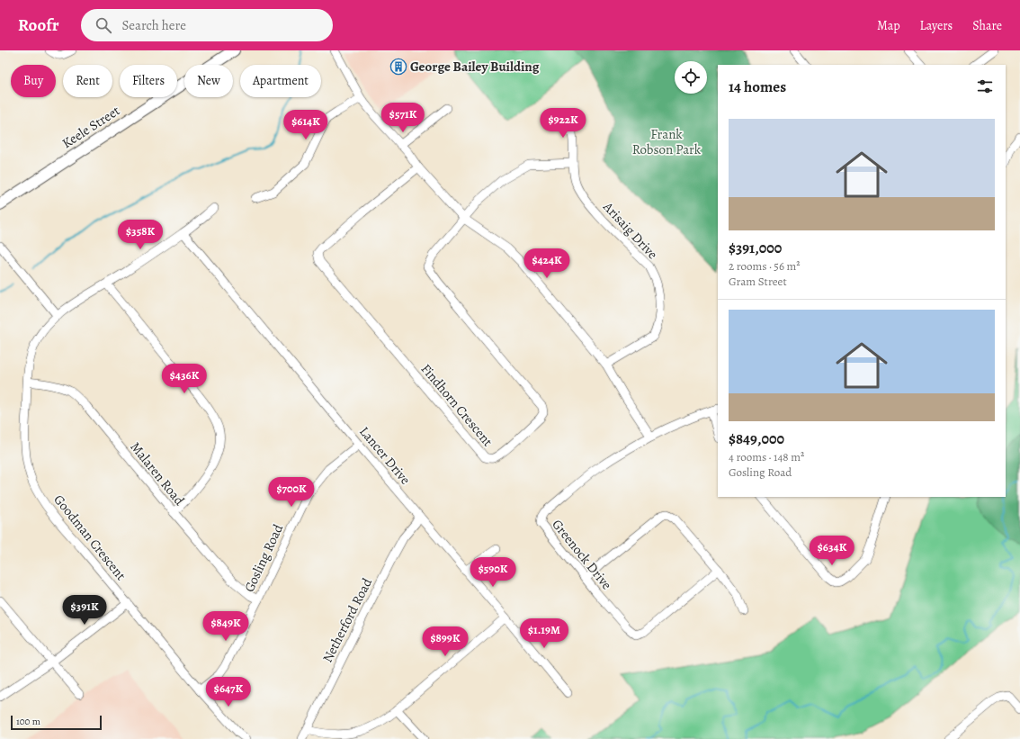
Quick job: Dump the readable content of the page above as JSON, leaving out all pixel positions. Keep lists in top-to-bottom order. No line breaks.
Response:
{"streets":{"main road":["Keele Street"],"street":["Arisaig Drive","Findhorn Crescent","Lancer Drive","Malaren Road","Goodman Crescent","Greenock Drive","Gosling Road","Netherford Road"]},"crossings":[["Lancer Drive","Goodman Crescent"],["Lancer Drive","Gosling Road"],["Lancer Drive","Netherford Road"],["Malaren Road","Goodman Crescent"],["Malaren Road","Gosling Road"],["Goodman Crescent","Gosling Road"]],"parks":["Frank Robson Park"],"places":{"building":["George Bailey Building"]},"scale_bar":"100 m","page":{"header":"Roofr","search":"Search here","nav":["Map","Layers","Share"],"chip":["Buy","Rent","Filters","New","Apartment"],"heading":"14 homes","price":["$571K","$922K","$614K","$358K","$424K","$436K","$700K","$634K","$590K","$391K","$849K","$1.19M","$899K","$647K"],"list":[{"name":"$391,000","note":"2 rooms · 56 m² · Gram Street"},{"name":"$849,000","note":"4 rooms · 148 m² · Gosling Road"}],"scale":"100 m"}}
